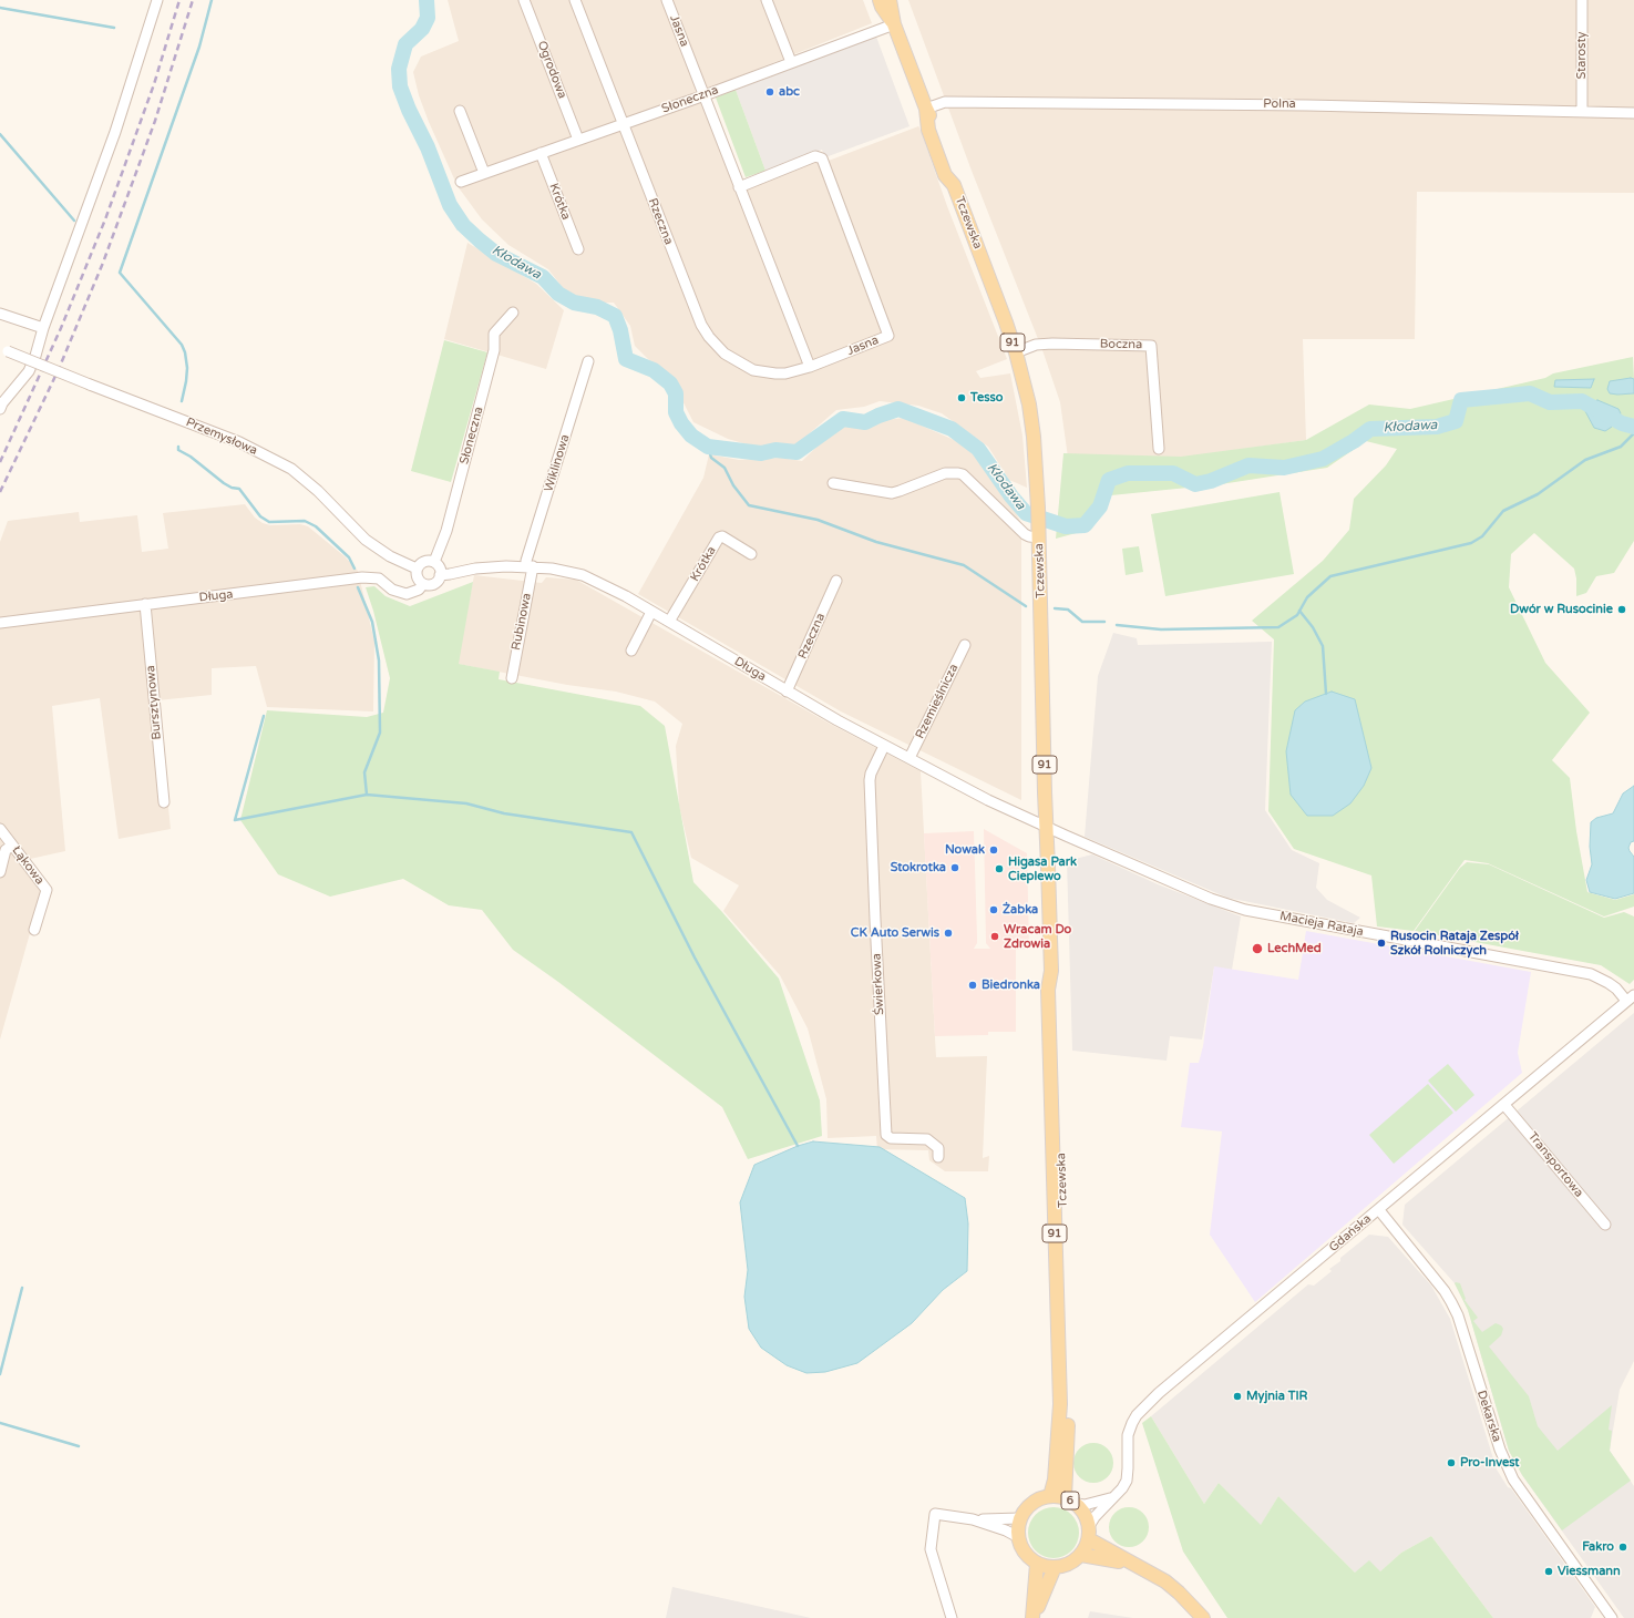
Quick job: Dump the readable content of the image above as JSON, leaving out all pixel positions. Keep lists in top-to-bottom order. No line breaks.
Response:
{"streets":{"main road":["Tczewska","91","6"],"street":["Jasna","Starosty","Ogrodowa","Słoneczna","Polna","Krótka","Rzeczna","Boczna","Przemysłowa","Wiklinowa","Długa","Rubinowa","Rzemieślnicza","Bursztynowa","Łąkowa","Macieja Rataja","Świerkowa","Transportowa","Gdańska","Dekarska"]},"crossings":[["Jasna","Słoneczna"],["Jasna","Rzeczna"],["Starosty","Polna"],["Ogrodowa","Słoneczna"],["Słoneczna","Krótka"],["Słoneczna","Rzeczna"],["Słoneczna","Tczewska"],["Słoneczna","Przemysłowa"],["Słoneczna","Długa"],["Polna","Tczewska"],["Krótka","Długa"],["Rzeczna","Długa"],["Tczewska","Boczna"],["Tczewska","Długa"],["Tczewska","Macieja Rataja"],["Tczewska","Gdańska"],["Tczewska","6"],["Przemysłowa","Długa"],["Wiklinowa","Długa"],["Wiklinowa","Rubinowa"],["Długa","Rubinowa"],["Długa","Rzemieślnicza"],["Długa","Bursztynowa"],["Długa","Macieja Rataja"],["Długa","Świerkowa"],["Macieja Rataja","Gdańska"],["Transportowa","Gdańska"],["Gdańska","Dekarska"],["Gdańska","6"]],"water":["Kłodawa"],"places":["abc","Tesso","Dwór w Rusocinie","Nowak","Stokrotka","Higasa Park Cieplewo","Żabka","CK Auto Serwis","Wracam Do Zdrowia","Rusocin Rataja Zespół Szkół Rolniczych","LechMed","Biedronka","Myjnia TIR","Pro-Invest","Fakro","Viessmann"]}
